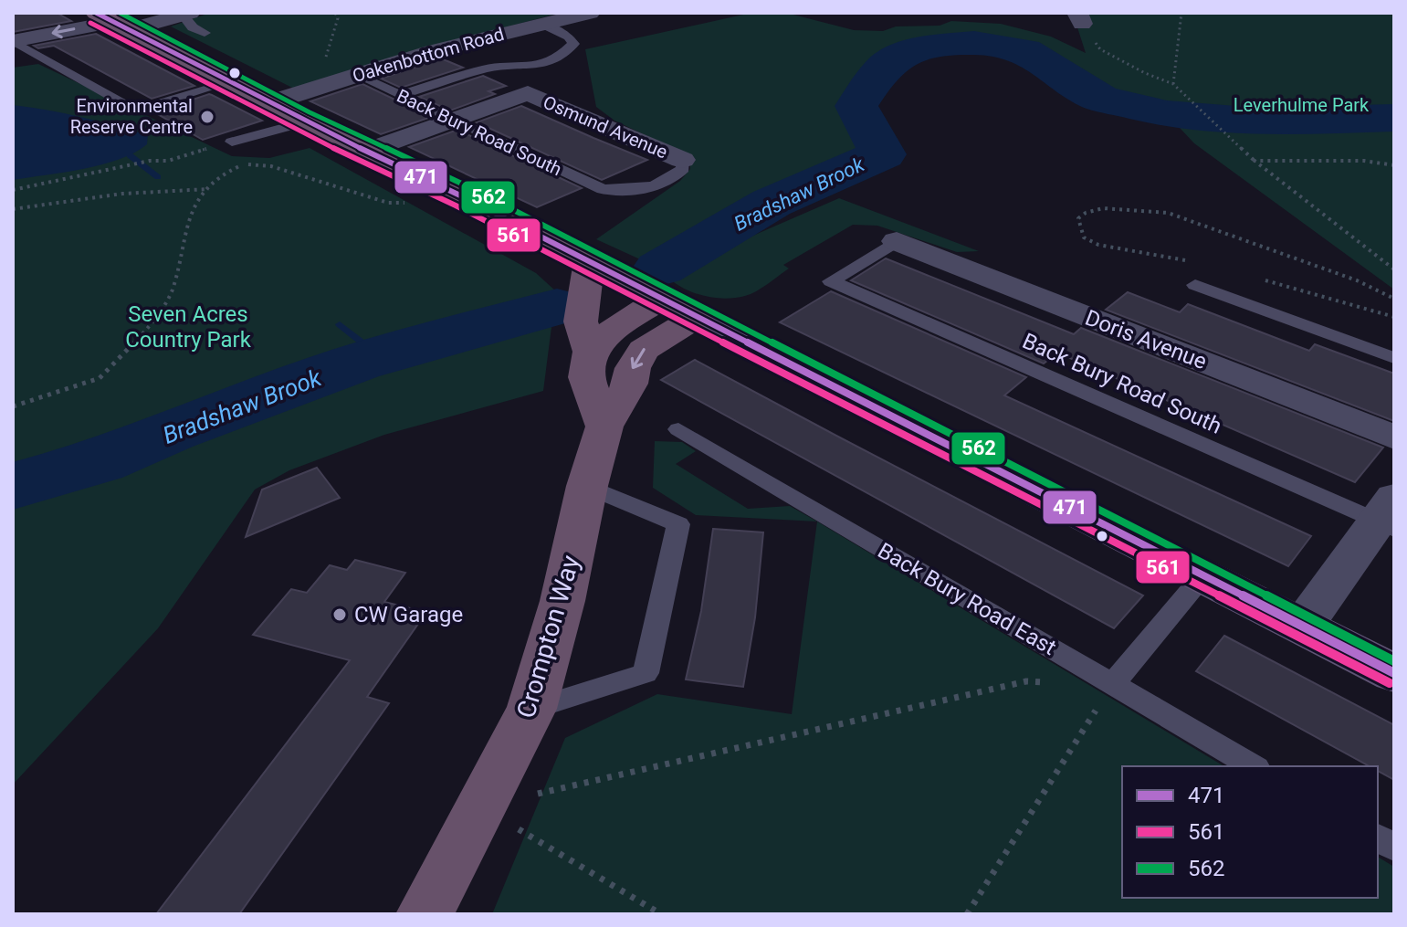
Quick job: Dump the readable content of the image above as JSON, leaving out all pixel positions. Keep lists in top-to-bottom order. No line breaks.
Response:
{"streets":{"highway":["Crompton Way"],"street":["Oakenbottom Road","Osmund Avenue","Doris Avenue"],"lane":["Back Bury Road South","Back Bury Road East"]},"crossings":[["Oakenbottom Road","Back Bury Road South"],["Osmund Avenue","Back Bury Road South"],["Back Bury Road South","Doris Avenue"]],"water":["Bradshaw Brook"],"parks":["Leverhulme Park","Seven Acres Country Park"],"places":["Environmental Reserve Centre","CW Garage"],"lines":["transit line 471","transit line 562","transit line 561"],"legend":["471","561","562"]}
